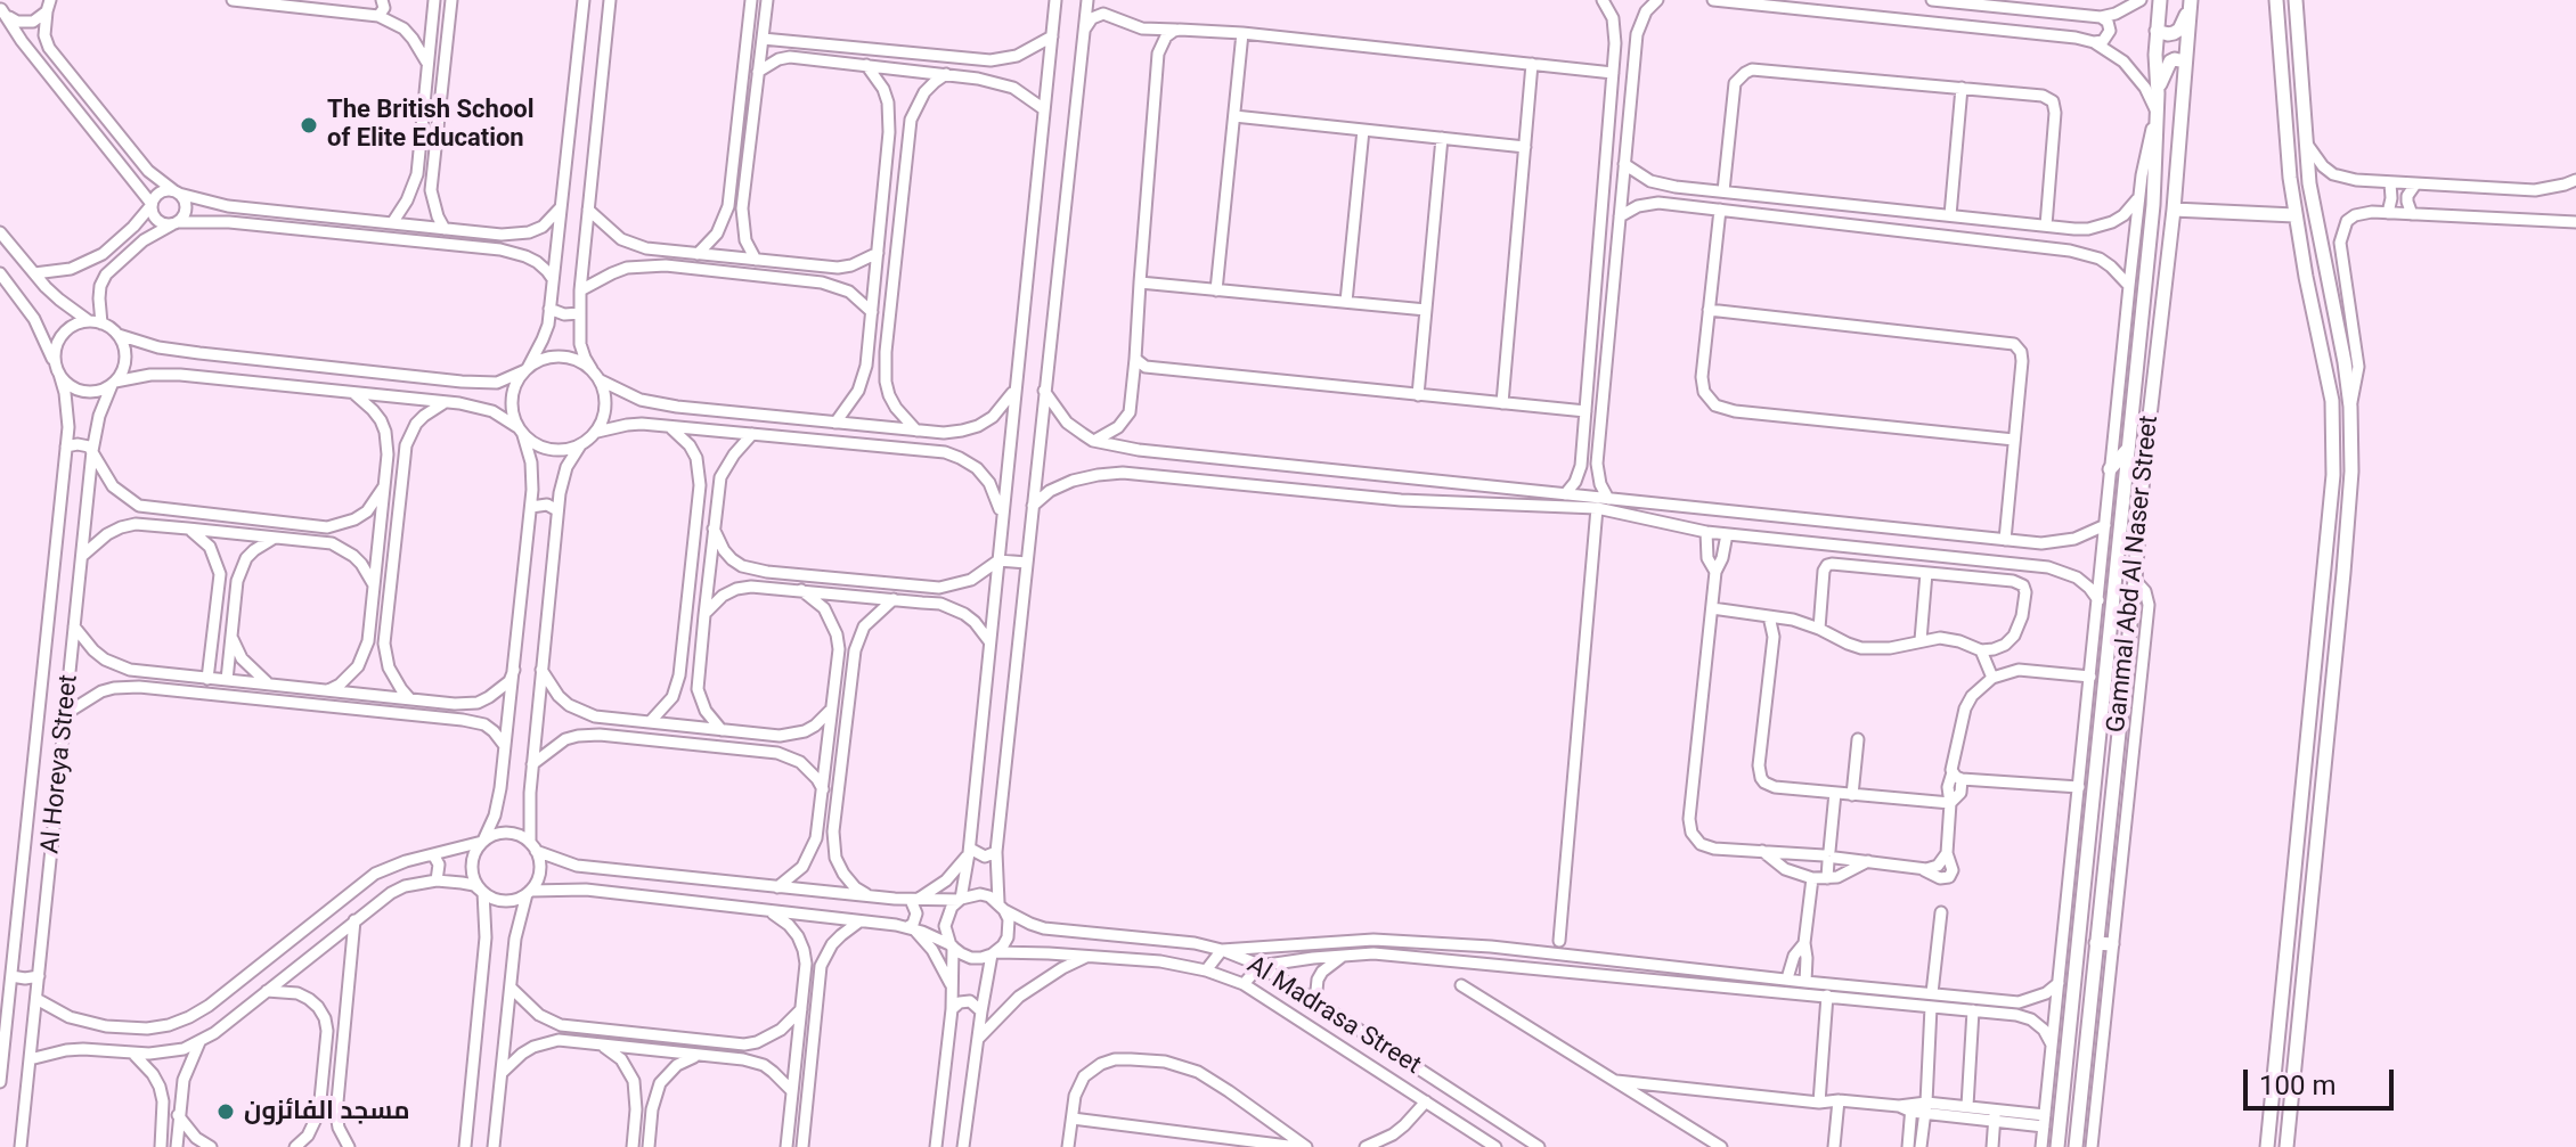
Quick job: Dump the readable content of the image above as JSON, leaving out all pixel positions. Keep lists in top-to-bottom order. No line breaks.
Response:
{"streets":{"main road":["Gammal Abd Al Naser Street"],"street":["Al Horeya Street","Al Madrasa Street"]},"places":["The British School of Elite Education","مسجد الفائزون"],"scale_bar":"100 m"}
